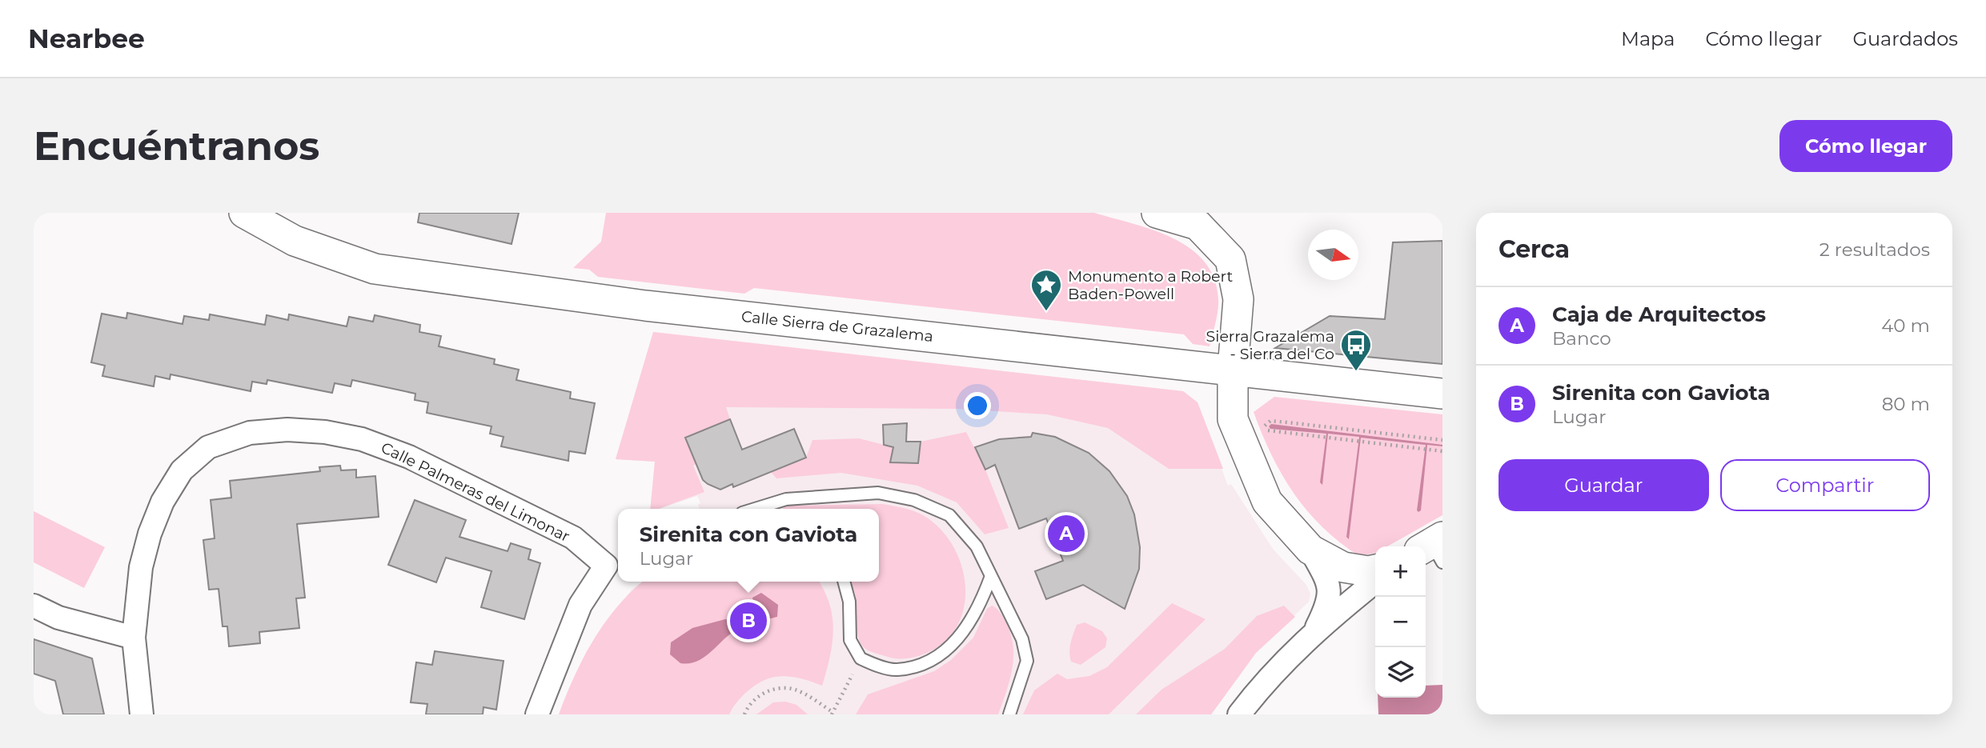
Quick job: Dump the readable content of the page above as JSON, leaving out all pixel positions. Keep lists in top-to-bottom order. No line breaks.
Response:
{"streets":{"street":["Calle Sierra de Grazalema","Calle Palmeras del Limonar"]},"places":{"place":["Monumento a Robert Baden-Powell"],"bus stop":["Sierra Grazalema - Sierra del Co"]},"north":"right","page":{"header":"Nearbee","nav":["Mapa","Cómo llegar","Guardados"],"buttons":["Cómo llegar",["Guardar","Compartir"]],"title":"Encuéntranos","heading":["Cerca","2 resultados"],"list":[{"mark":"A","name":"Caja de Arquitectos","note":"Banco","value":"40 m"},{"mark":"B","name":"Sirenita con Gaviota","note":"Lugar","value":"80 m"}],"popup":["Sirenita con Gaviota","Lugar"],"pins":["A","B"],"map_buttons":["+","−"]}}
